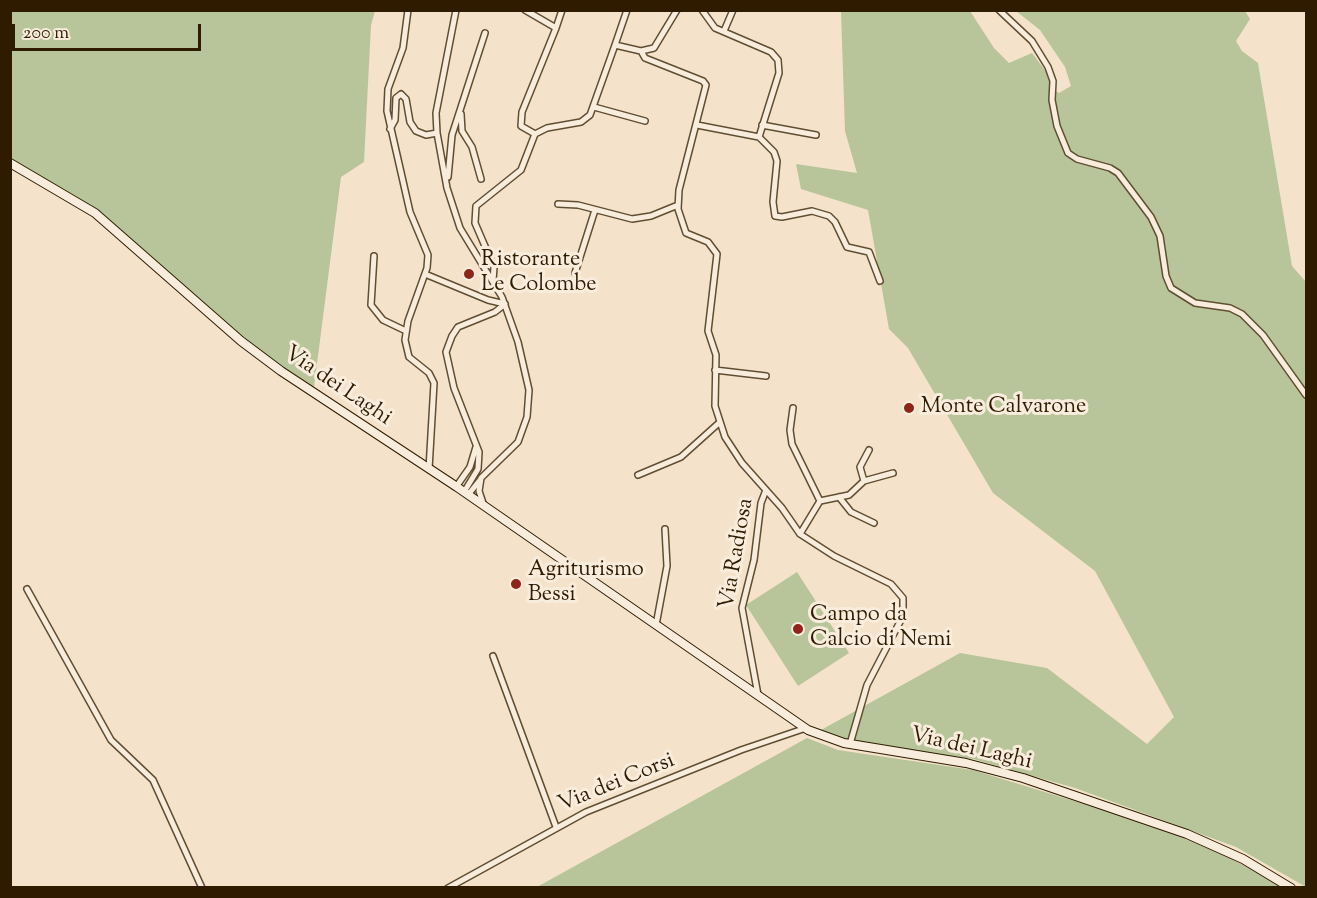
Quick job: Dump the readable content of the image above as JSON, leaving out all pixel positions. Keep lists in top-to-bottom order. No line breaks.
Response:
{"streets":{"main road":["Via dei Laghi"],"street":["Via Radiosa","Via dei Corsi"]},"crossings":[["Via dei Laghi","Via Radiosa"],["Via dei Laghi","Via dei Corsi"]],"places":["Ristorante Le Colombe","Monte Calvarone","Agriturismo Bessi","Campo da Calcio di Nemi"],"scale_bar":"200 m"}
